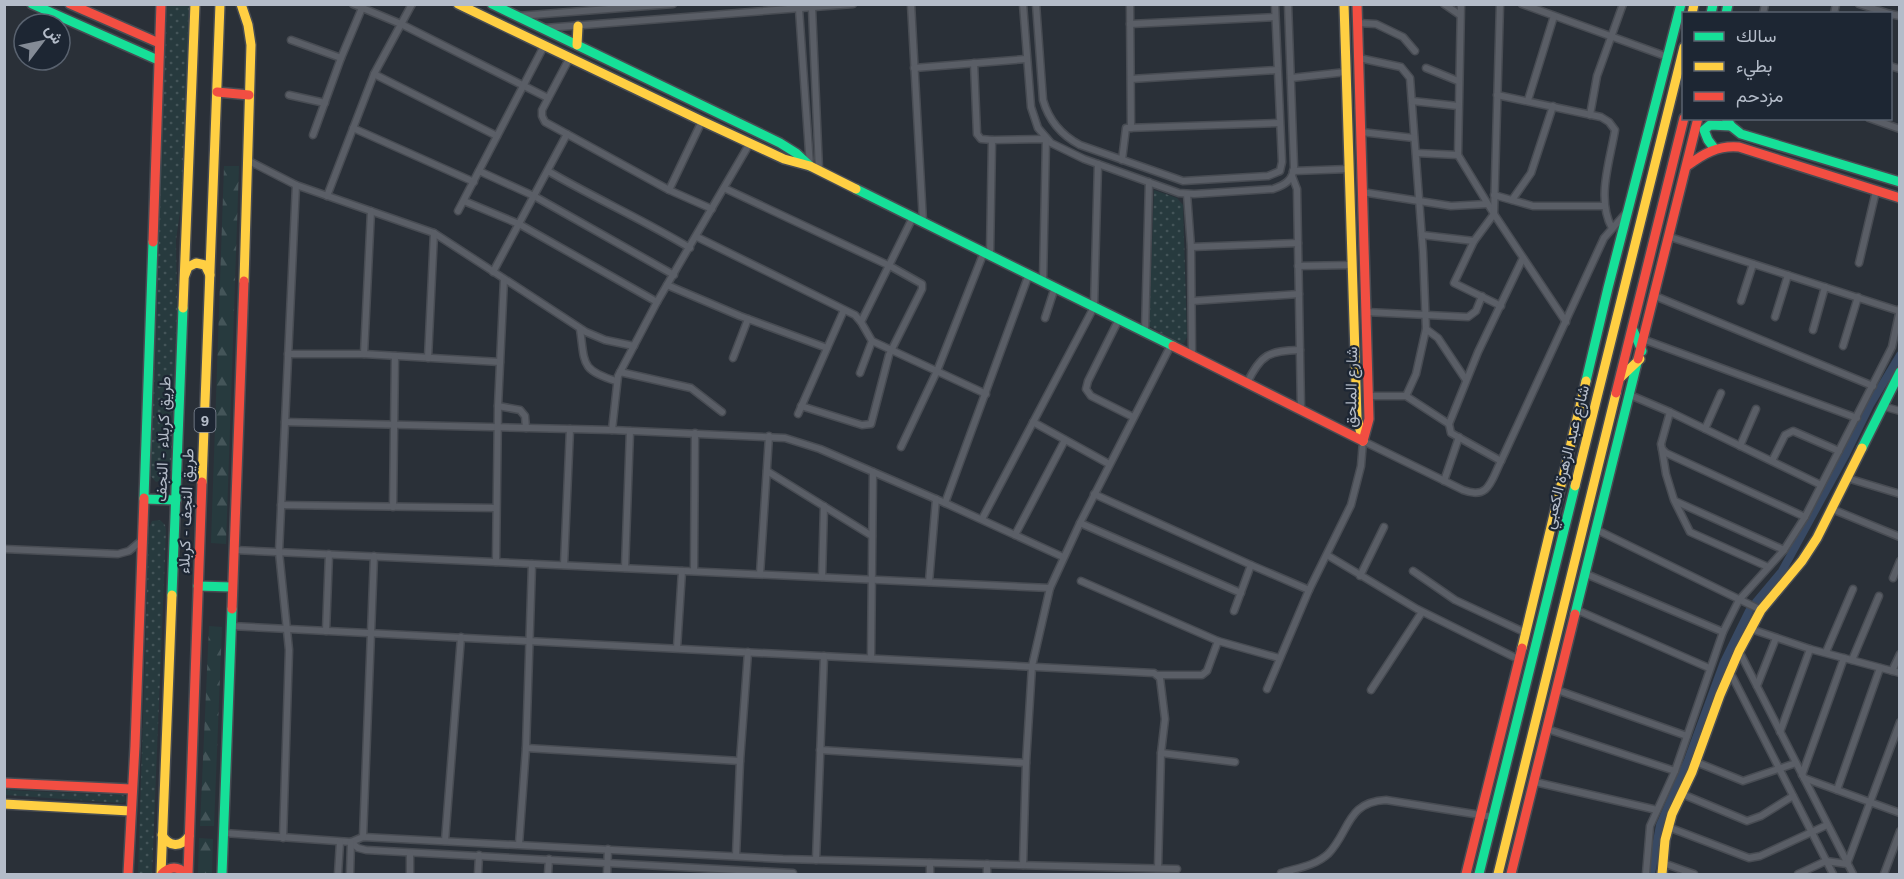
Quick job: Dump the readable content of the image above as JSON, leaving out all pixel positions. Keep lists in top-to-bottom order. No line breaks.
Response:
{"streets":{"main road":["شارع الملحق","9","طريق كربلاء - النجف","شارع عبد الزهرة الكعبي","طريق النجف - كربلاء"]},"legend":["سالك","بطيء","مزدحم"],"north":"top right"}
